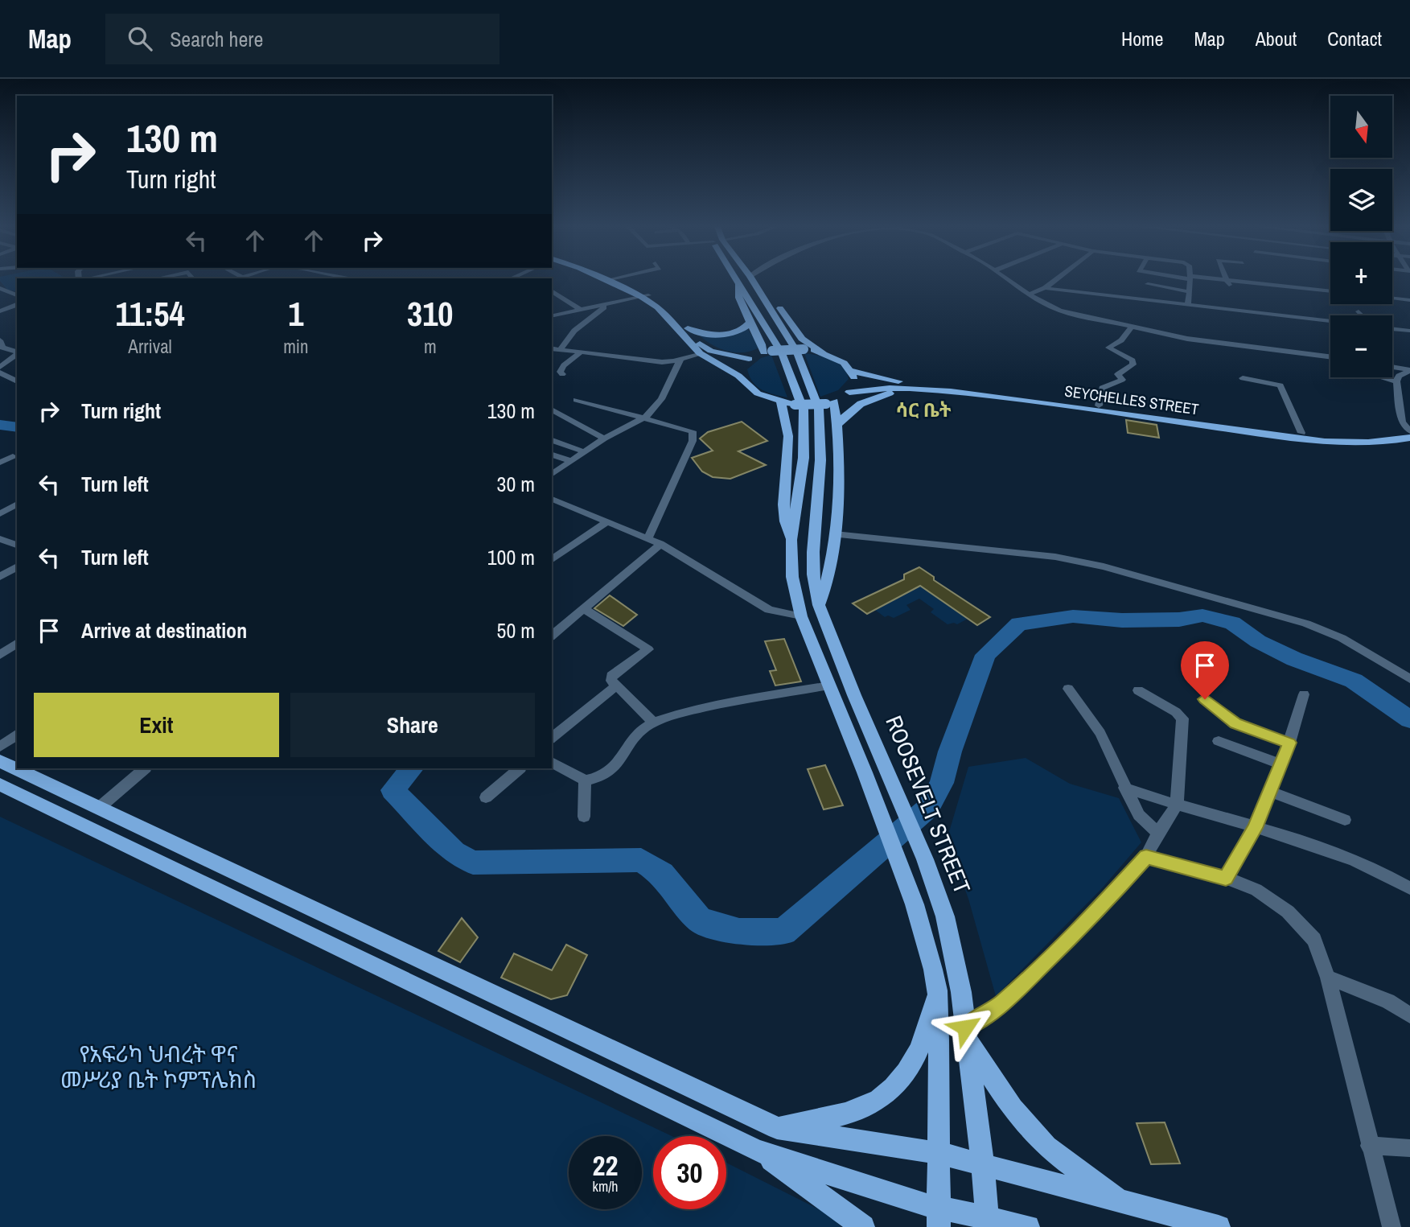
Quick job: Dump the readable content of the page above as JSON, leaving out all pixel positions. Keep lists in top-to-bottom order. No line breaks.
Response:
{"streets":{"main road":["SEYCHELLES STREET","ROOSEVELT STREET"]},"districts":["ሳር ቤት"],"parks":["የአፍሪካ ህብረት ዋና መሥሪያ ቤት ኮምፕሌክስ"],"north":"bottom","page":{"header":"Map","search":"Search here","nav":["Home","Map","About","Contact"],"map_buttons":["+","−"],"turn":["130 m","Turn right"],"eta":["11:54","Arrival","1","min","310","m"],"list":[{"name":"Turn right","value":"130 m"},{"name":"Turn left","value":"30 m"},{"name":"Turn left","value":"100 m"},{"name":"Arrive at destination","value":"50 m"}],"buttons":["Exit","Share"],"speed":"22 km/h","limit":"30"}}
